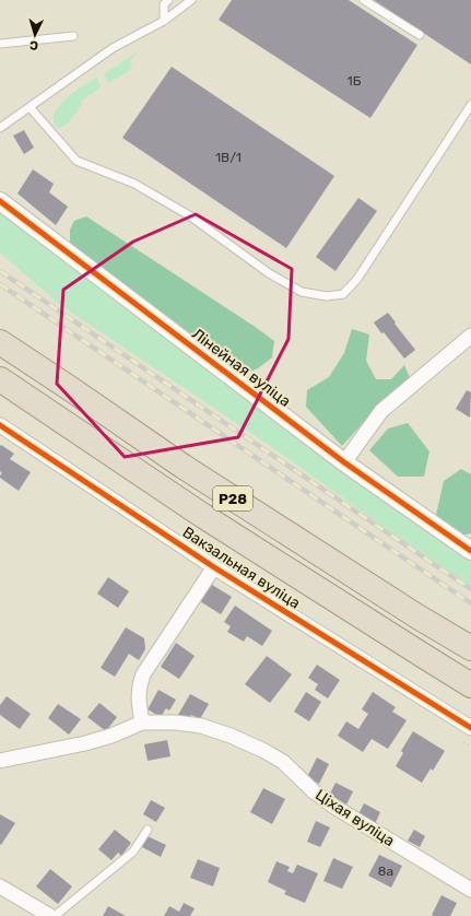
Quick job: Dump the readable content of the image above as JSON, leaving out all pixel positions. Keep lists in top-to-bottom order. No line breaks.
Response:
{"streets":{"highway":["Р28"],"street":["Лінейная вуліца","Вакзальная вуліца","Ціхая вуліца"]},"house_numbers":["1Б","1В/1","8а"],"north":"bottom"}
